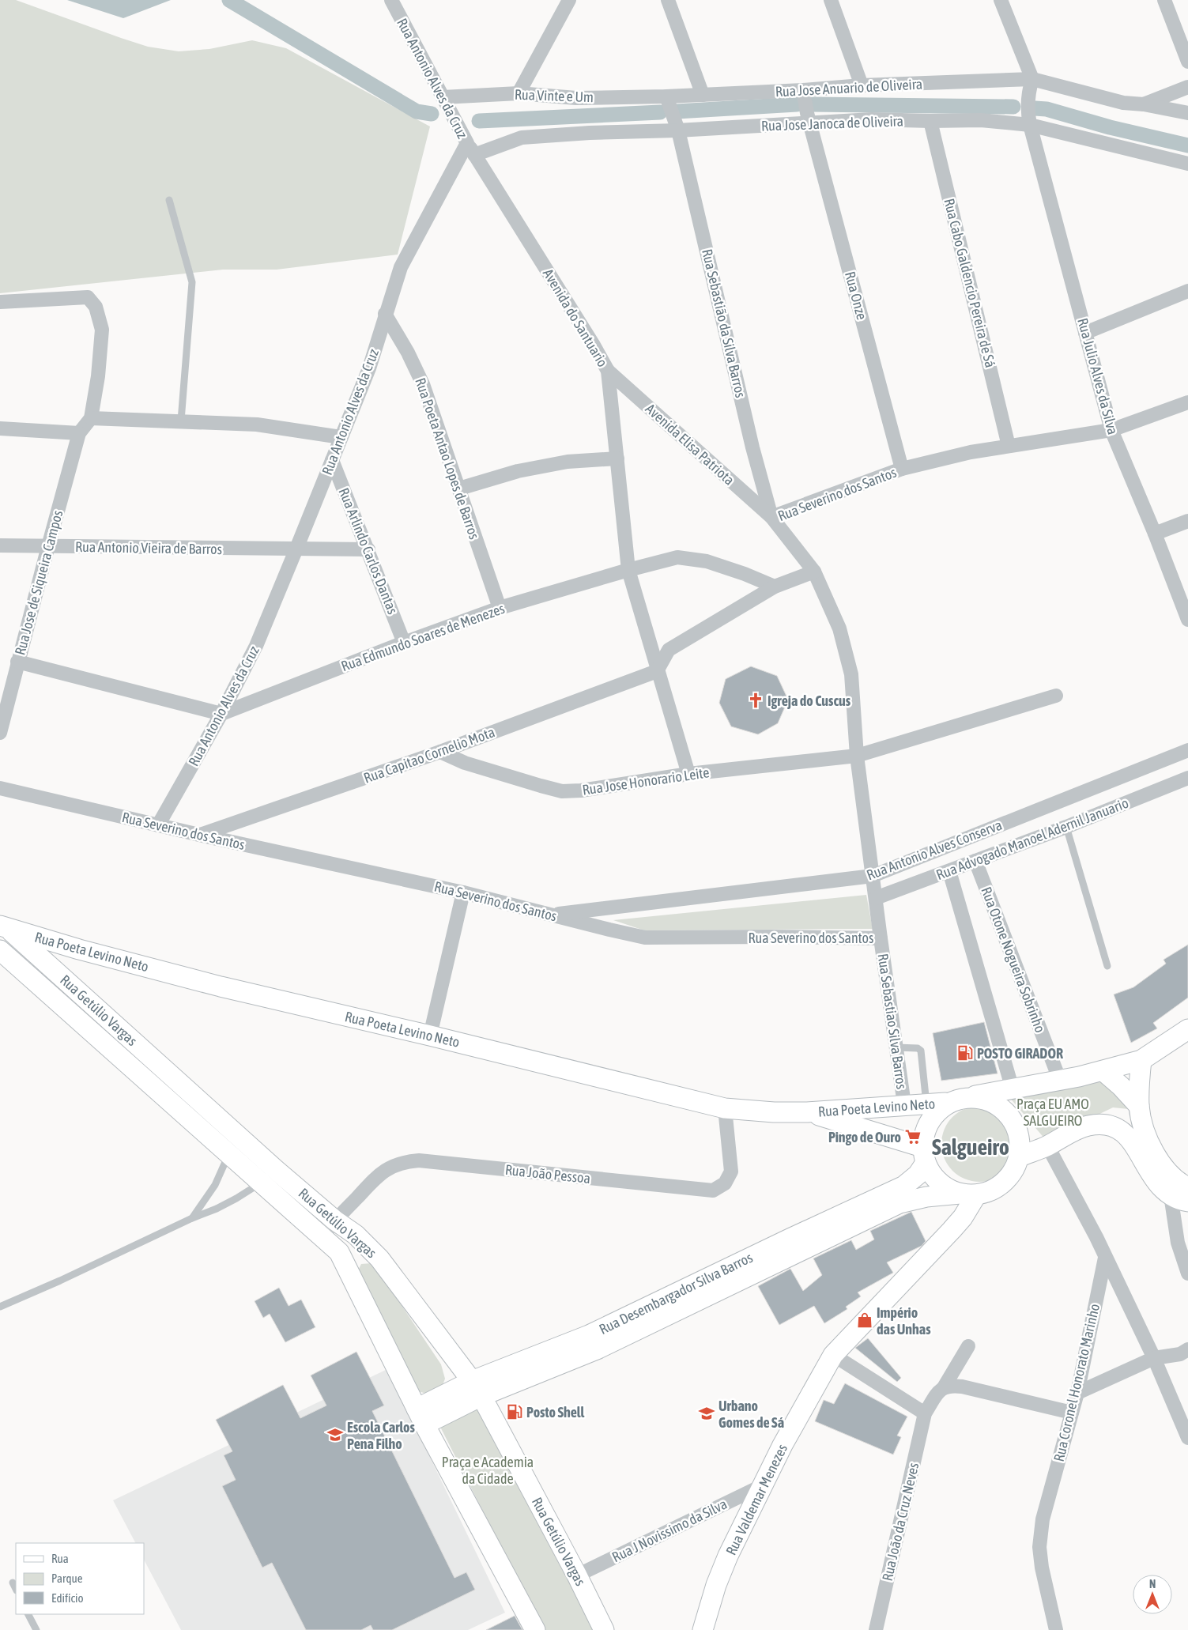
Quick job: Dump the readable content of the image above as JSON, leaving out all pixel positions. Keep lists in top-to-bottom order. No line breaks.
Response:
{"streets":{"main road":["Rua Poeta Levino Neto","Rua Getúlio Vargas","Rua Desembargador Silva Barros","Rua Valdemar Menezes"],"street":["Rua Antonio Alves da Cruz","Rua Jose Anuario de Oliveira","Rua Vinte e Um","Rua Jose Janoca de Oliveira","Rua Cabo Galdencio Pereira de Sá","Rua Onze","Avenida do Santuario","Rua Sebastião da Silva Barros","Rua Julio Alves da Silva","Avenida Elisa Patriota","Rua Poeta Antao Lopes de Barros","Rua Severino dos Santos","Rua Antonio Vieira de Barros","Rua Arlindo Carlos Dantas","Rua Jose de Siqueira Campos","Rua Edmundo Soares de Menezes","Rua Capitao Cornelio Mota","Rua Jose Honorario Leite","Rua Advogado Manoel Adernil Januario","Rua Antonio Alves Conserva","Rua Otone Nogueira Sobrinho","Rua Sebastiao Silva Barros","Rua João Pessoa","Rua Coronel Honorato Marinho","Rua João da Cruz Neves","Rua J Novissimo da Silva"]},"crossings":[["Rua Antonio Alves da Cruz","Rua Vinte e Um"],["Rua Antonio Alves da Cruz","Rua Poeta Antao Lopes de Barros"],["Rua Antonio Alves da Cruz","Rua Severino dos Santos"],["Rua Antonio Alves da Cruz","Rua Antonio Vieira de Barros"],["Rua Antonio Alves da Cruz","Rua Arlindo Carlos Dantas"],["Rua Antonio Alves da Cruz","Rua Edmundo Soares de Menezes"],["Rua Jose Anuario de Oliveira","Rua Vinte e Um"],["Rua Jose Anuario de Oliveira","Rua Onze"],["Rua Jose Anuario de Oliveira","Rua Sebastião da Silva Barros"],["Rua Jose Anuario de Oliveira","Rua Julio Alves da Silva"],["Rua Vinte e Um","Rua Sebastião da Silva Barros"],["Rua Jose Janoca de Oliveira","Rua Cabo Galdencio Pereira de Sá"],["Rua Jose Janoca de Oliveira","Rua Onze"],["Rua Jose Janoca de Oliveira","Avenida do Santuario"],["Rua Jose Janoca de Oliveira","Rua Sebastião da Silva Barros"],["Rua Jose Janoca de Oliveira","Rua Julio Alves da Silva"],["Rua Cabo Galdencio Pereira de Sá","Rua Severino dos Santos"],["Rua Onze","Rua Severino dos Santos"],["Avenida do Santuario","Avenida Elisa Patriota"],["Avenida do Santuario","Rua Edmundo Soares de Menezes"],["Avenida do Santuario","Rua Capitao Cornelio Mota"],["Avenida do Santuario","Rua Jose Honorario Leite"],["Rua Sebastião da Silva Barros","Avenida Elisa Patriota"],["Rua Sebastião da Silva Barros","Rua Severino dos Santos"],["Rua Julio Alves da Silva","Rua Severino dos Santos"],["Avenida Elisa Patriota","Rua Severino dos Santos"],["Rua Poeta Antao Lopes de Barros","Rua Edmundo Soares de Menezes"],["Rua Severino dos Santos","Rua Capitao Cornelio Mota"],["Rua Severino dos Santos","Rua Jose Honorario Leite"],["Rua Severino dos Santos","Rua Advogado Manoel Adernil Januario"],["Rua Severino dos Santos","Rua Antonio Alves Conserva"],["Rua Severino dos Santos","Rua Sebastiao Silva Barros"],["Rua Antonio Vieira de Barros","Rua Arlindo Carlos Dantas"],["Rua Antonio Vieira de Barros","Rua Jose de Siqueira Campos"],["Rua Arlindo Carlos Dantas","Rua Edmundo Soares de Menezes"],["Rua Capitao Cornelio Mota","Rua Jose Honorario Leite"],["Rua Advogado Manoel Adernil Januario","Rua Otone Nogueira Sobrinho"],["Rua Poeta Levino Neto","Rua Getúlio Vargas"],["Rua Poeta Levino Neto","Rua Sebastiao Silva Barros"],["Rua Poeta Levino Neto","Rua João Pessoa"],["Rua Poeta Levino Neto","Rua Desembargador Silva Barros"],["Rua Poeta Levino Neto","Rua Valdemar Menezes"],["Rua Getúlio Vargas","Rua João Pessoa"],["Rua Getúlio Vargas","Rua Desembargador Silva Barros"],["Rua Getúlio Vargas","Rua J Novissimo da Silva"],["Rua Desembargador Silva Barros","Rua Valdemar Menezes"],["Rua Valdemar Menezes","Rua J Novissimo da Silva"]],"districts":["Salgueiro"],"parks":["Praça EU AMO SALGUEIRO","Praça e Academia da Cidade"],"places":{"church":["Igreja do Cuscus"],"fuel station":["POSTO GIRADOR","Posto Shell"],"supermarket":["Pingo de Ouro"],"shop":["Império das Unhas"],"school or university":["Urbano Gomes de Sá","Escola Carlos Pena Filho"]},"legend":["Rua","Parque","Edifício"],"north":"top"}
